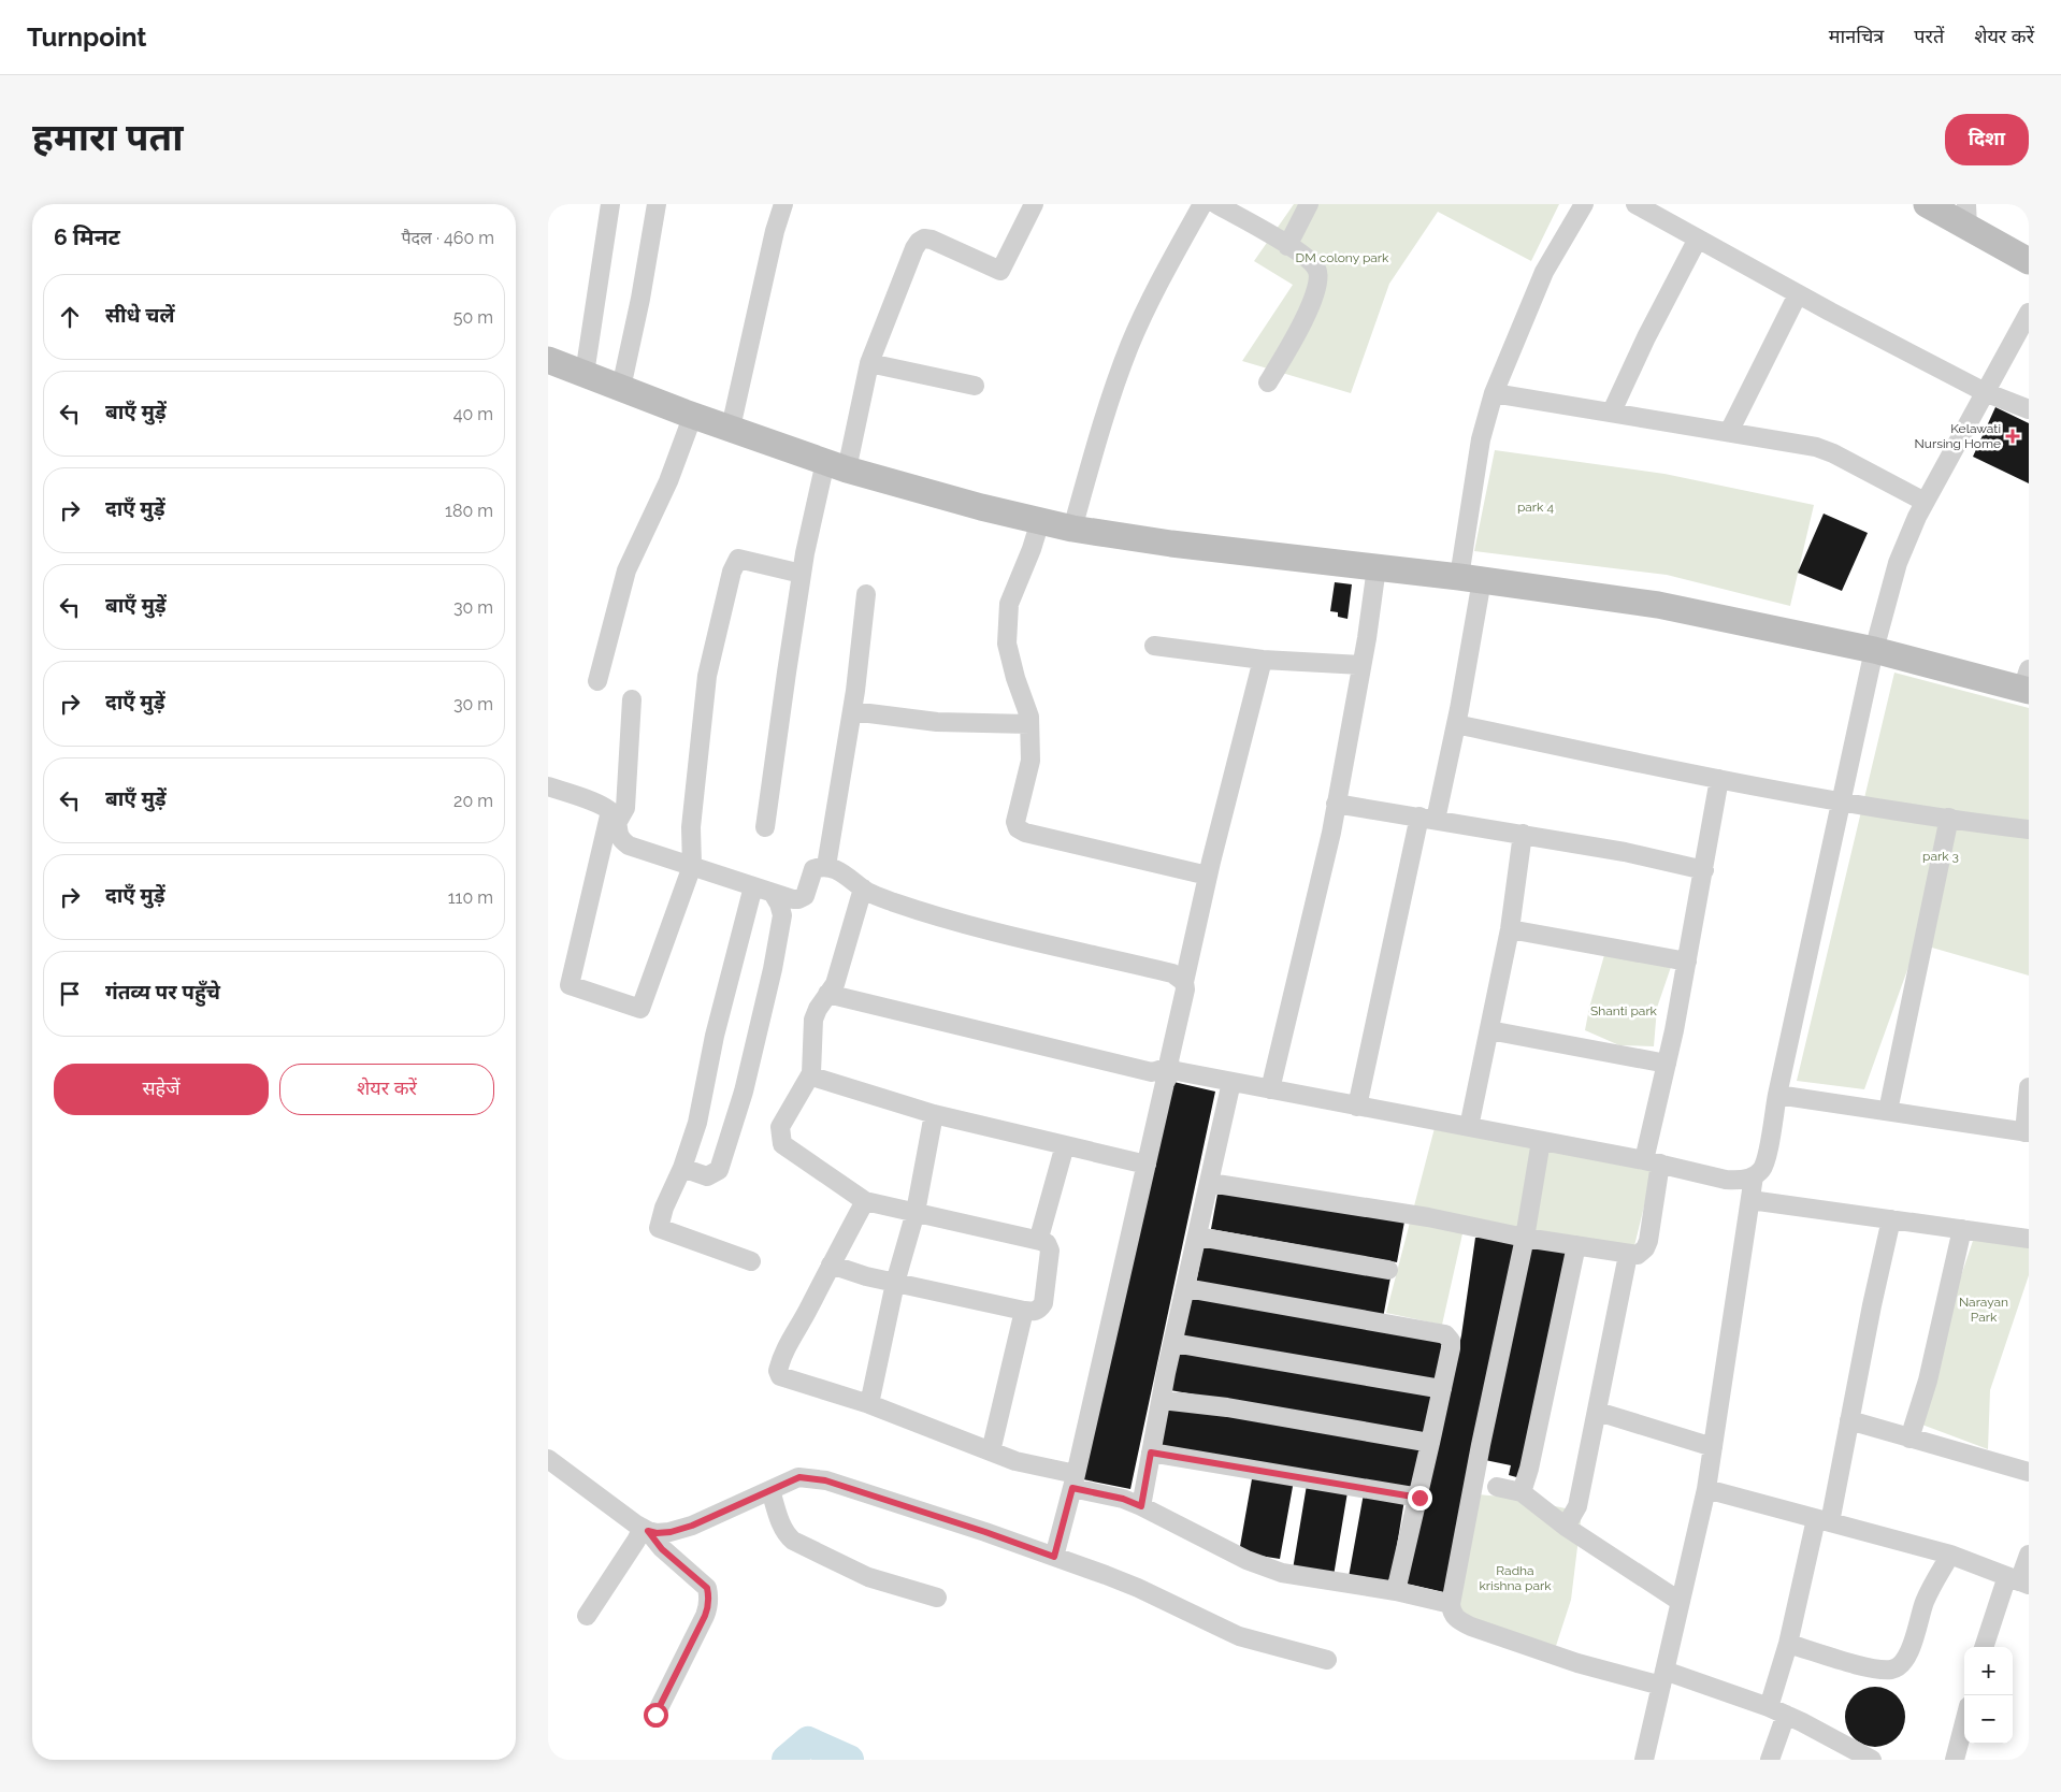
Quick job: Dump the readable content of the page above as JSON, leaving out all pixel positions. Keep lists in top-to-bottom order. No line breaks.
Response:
{"parks":["DM colony park","park 4","park 3","Shanti park","Narayan Park","Radha krishna park"],"places":{"health":["Kelawati Nursing Home"]},"page":{"header":"Turnpoint","nav":["मानचित्र","परतें","शेयर करें"],"buttons":["दिशा",["सहेजें","शेयर करें"]],"title":"हमारा पता","heading":["6 मिनट","पैदल · 460 m"],"list":[["सीधे चलें","50 m"],["बाएँ मुड़ें","40 m"],["दाएँ मुड़ें","180 m"],["बाएँ मुड़ें","30 m"],["दाएँ मुड़ें","30 m"],["बाएँ मुड़ें","20 m"],["दाएँ मुड़ें","110 m"],"गंतव्य पर पहुँचे"],"map_buttons":["+","−"]}}
